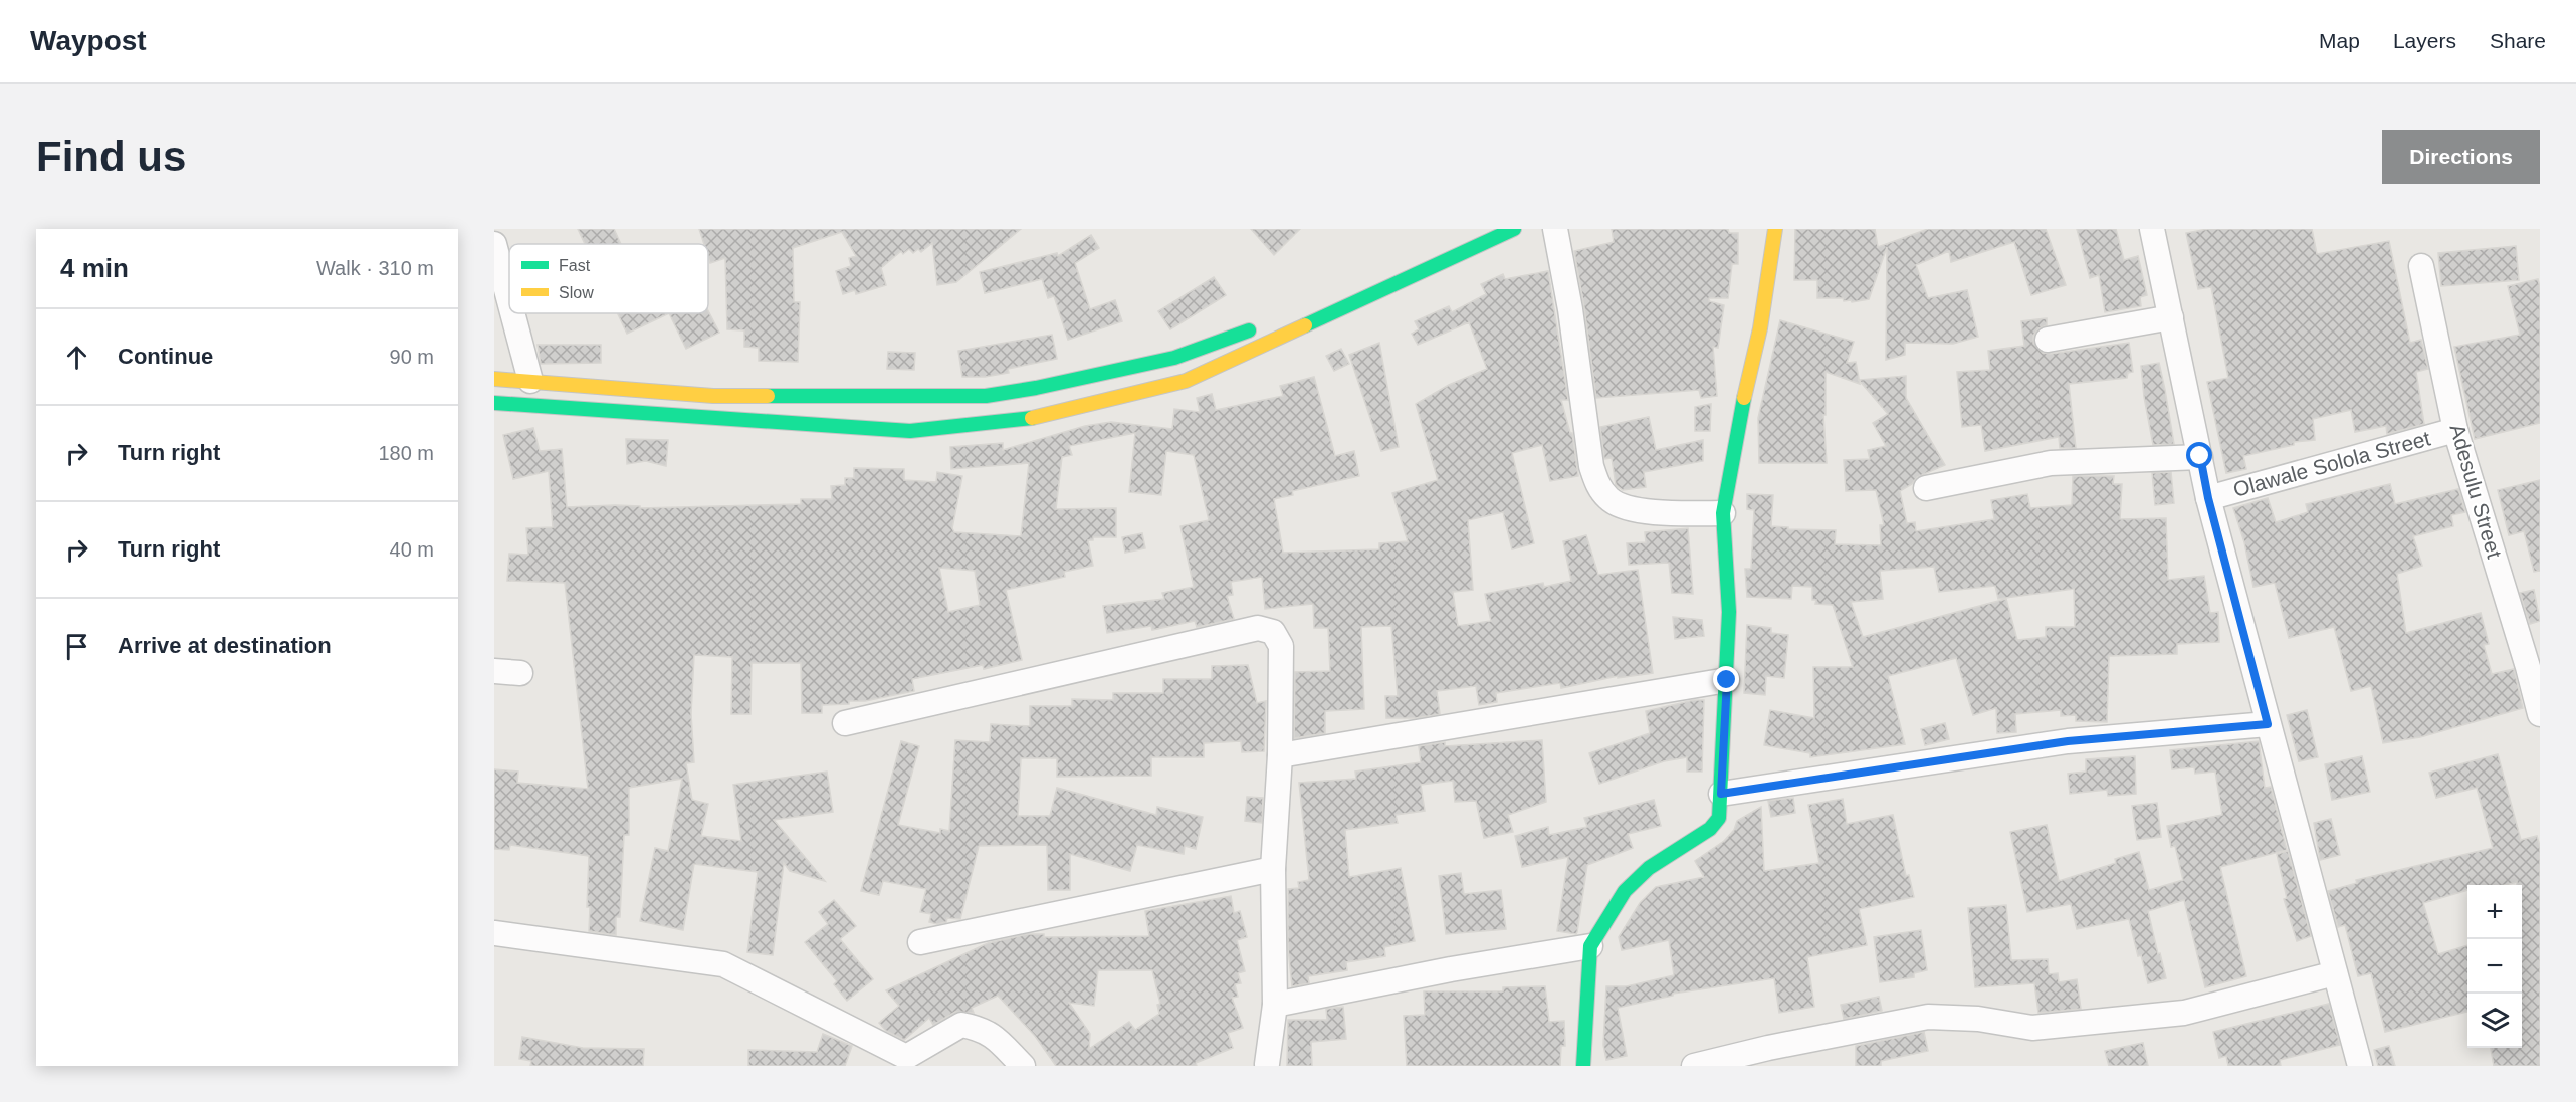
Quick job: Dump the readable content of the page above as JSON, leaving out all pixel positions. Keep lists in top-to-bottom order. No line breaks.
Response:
{"streets":{"street":["Olawale Solola Street","Adesulu Street"]},"crossings":[["Olawale Solola Street","Adesulu Street"]],"legend":["Fast","Slow"],"page":{"header":"Waypost","nav":["Map","Layers","Share"],"buttons":"Directions","title":"Find us","heading":["4 min","Walk · 310 m"],"list":[["Continue","90 m"],["Turn right","180 m"],["Turn right","40 m"],"Arrive at destination"],"map_buttons":["+","−"]}}
